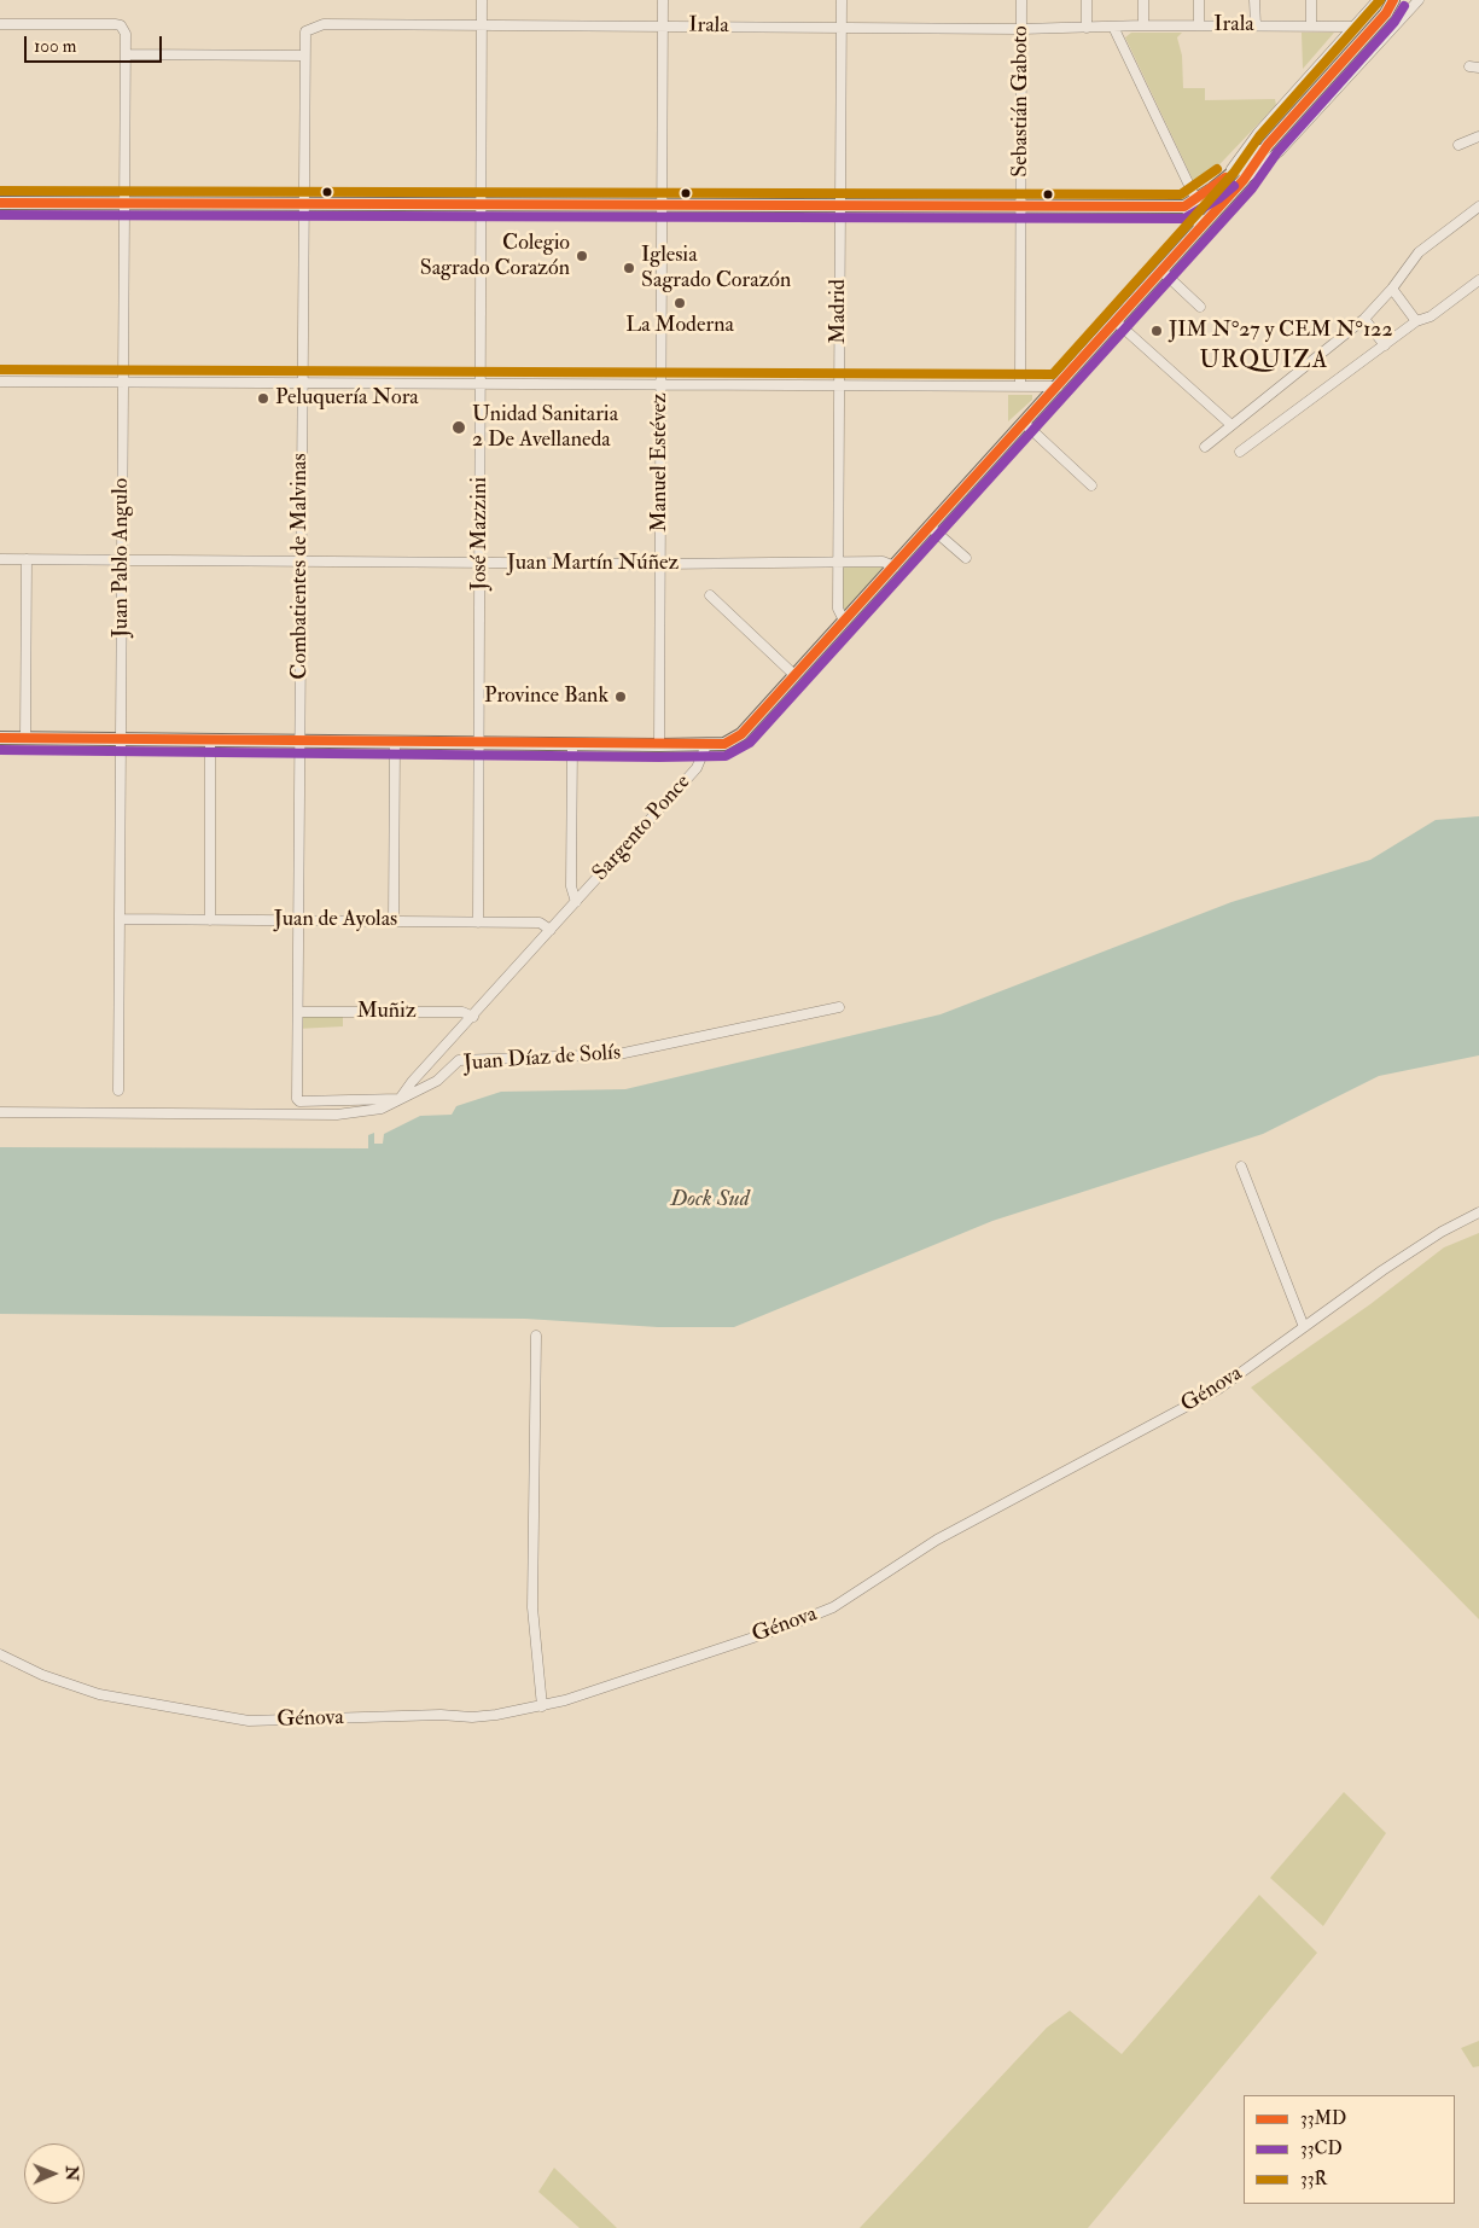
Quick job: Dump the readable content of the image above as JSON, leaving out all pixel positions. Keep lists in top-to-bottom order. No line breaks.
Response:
{"streets":{"street":["Irala","Sebastián Gaboto","Madrid","Manuel Estévez","José Mazzini","Juan Pablo Angulo","Juan Martín Núñez","Combatientes de Malvinas","Sargento Ponce","Juan de Ayolas","Muñiz","Juan Díaz de Solís","Génova"]},"crossings":[["Irala","Sebastián Gaboto"],["Irala","Madrid"],["Irala","Manuel Estévez"],["Irala","José Mazzini"],["Irala","Combatientes de Malvinas"],["Madrid","Juan Martín Núñez"],["Manuel Estévez","Juan Martín Núñez"],["José Mazzini","Juan Martín Núñez"],["José Mazzini","Juan de Ayolas"],["Juan Pablo Angulo","Juan Martín Núñez"],["Juan Pablo Angulo","Juan de Ayolas"],["Juan Martín Núñez","Combatientes de Malvinas"],["Combatientes de Malvinas","Sargento Ponce"],["Combatientes de Malvinas","Juan de Ayolas"],["Combatientes de Malvinas","Muñiz"],["Combatientes de Malvinas","Juan Díaz de Solís"],["Sargento Ponce","Juan de Ayolas"],["Sargento Ponce","Muñiz"],["Sargento Ponce","Juan Díaz de Solís"]],"districts":["URQUIZA"],"water":["Dock Sud"],"places":["Colegio Sagrado Corazón","Iglesia Sagrado Corazón","La Moderna","JIM N°27 y CEM N°122","Peluquería Nora","Unidad Sanitaria 2 De Avellaneda","Province Bank"],"lines":["transit line 33MD","transit line 33R","transit line 33CD"],"legend":["33MD","33CD","33R"],"scale_bar":"100 m","north":"right"}
